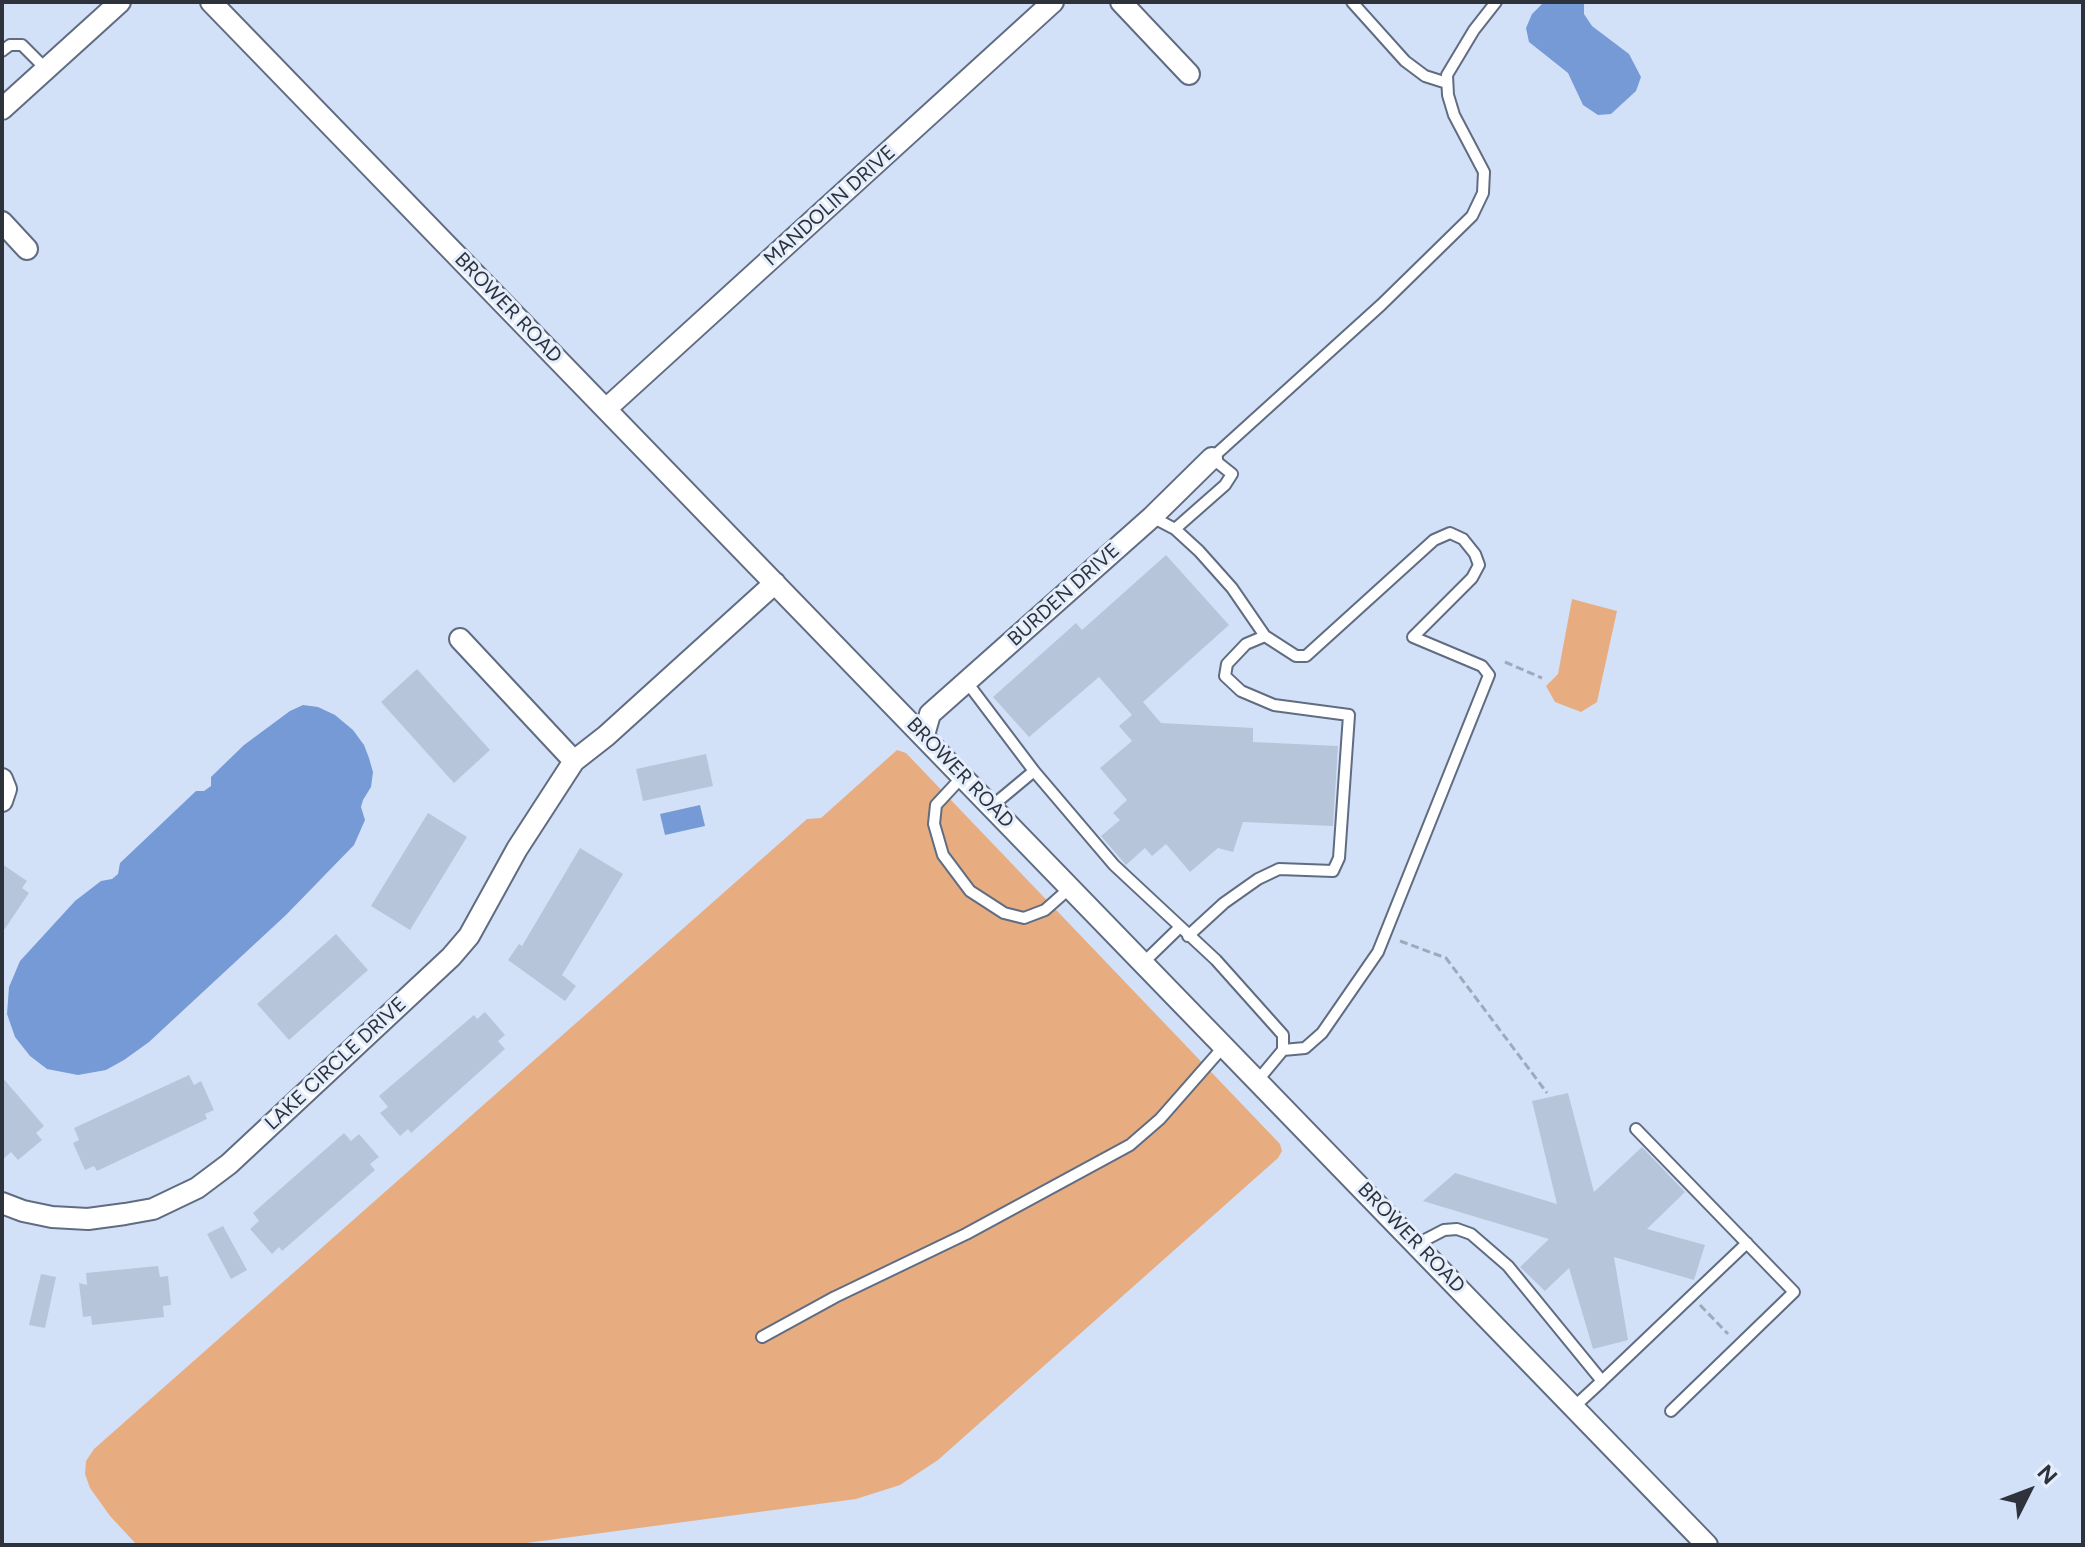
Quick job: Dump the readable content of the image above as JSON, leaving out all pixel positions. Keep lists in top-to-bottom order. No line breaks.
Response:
{"streets":{"street":["MANDOLIN DRIVE","BROWER ROAD","BURDEN DRIVE","LAKE CIRCLE DRIVE"]},"crossings":[["MANDOLIN DRIVE","BROWER ROAD"],["BROWER ROAD","BURDEN DRIVE"],["BROWER ROAD","LAKE CIRCLE DRIVE"]],"north":"top right"}
